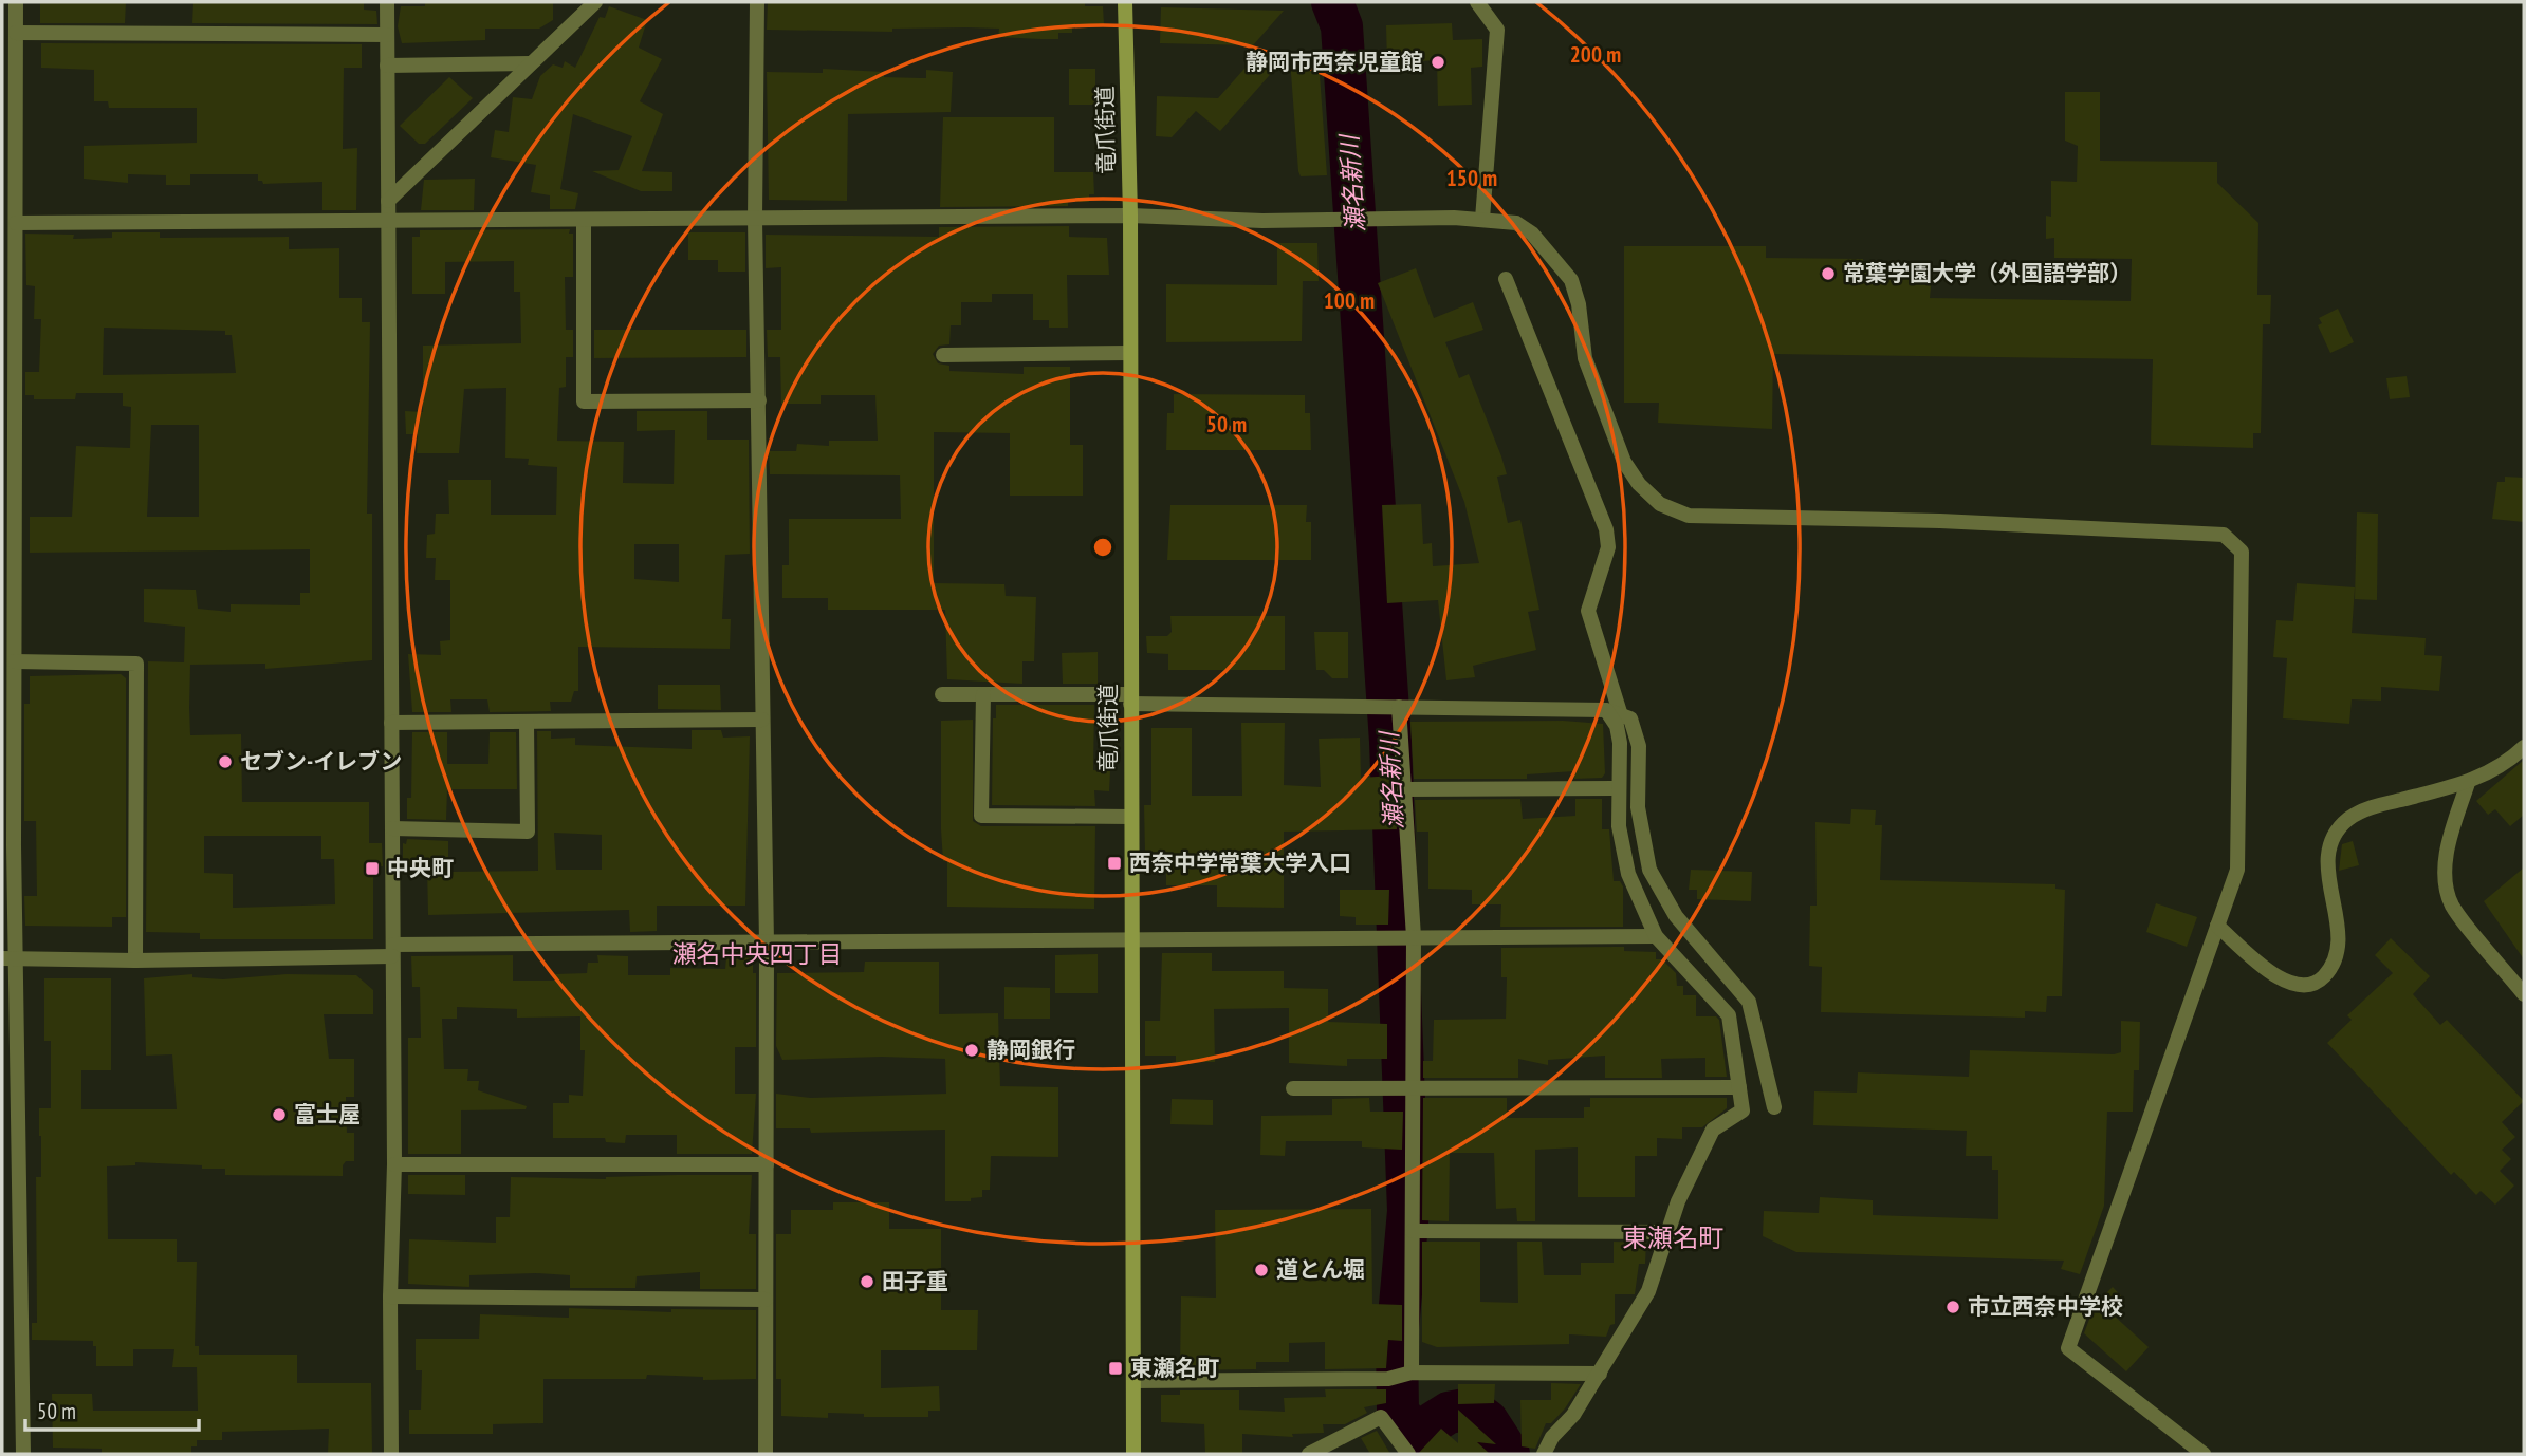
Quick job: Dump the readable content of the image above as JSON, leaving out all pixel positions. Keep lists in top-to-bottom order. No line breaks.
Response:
{"streets":{"main road":["竜爪街道"]},"districts":["瀬名中央四丁目","東瀬名町"],"water":["瀬名新川"],"places":{"other":["静岡市西奈児童館","常葉学園大学（外国語学部）","セブン-イレブン","静岡銀行","富士屋","道とん堀","田子重","市立西奈中学校"],"transit":["西奈中学常葉大学入口","中央町","東瀬名町"]},"scale_bar":"50 m","rings":["200 m","150 m","100 m","50 m"]}
